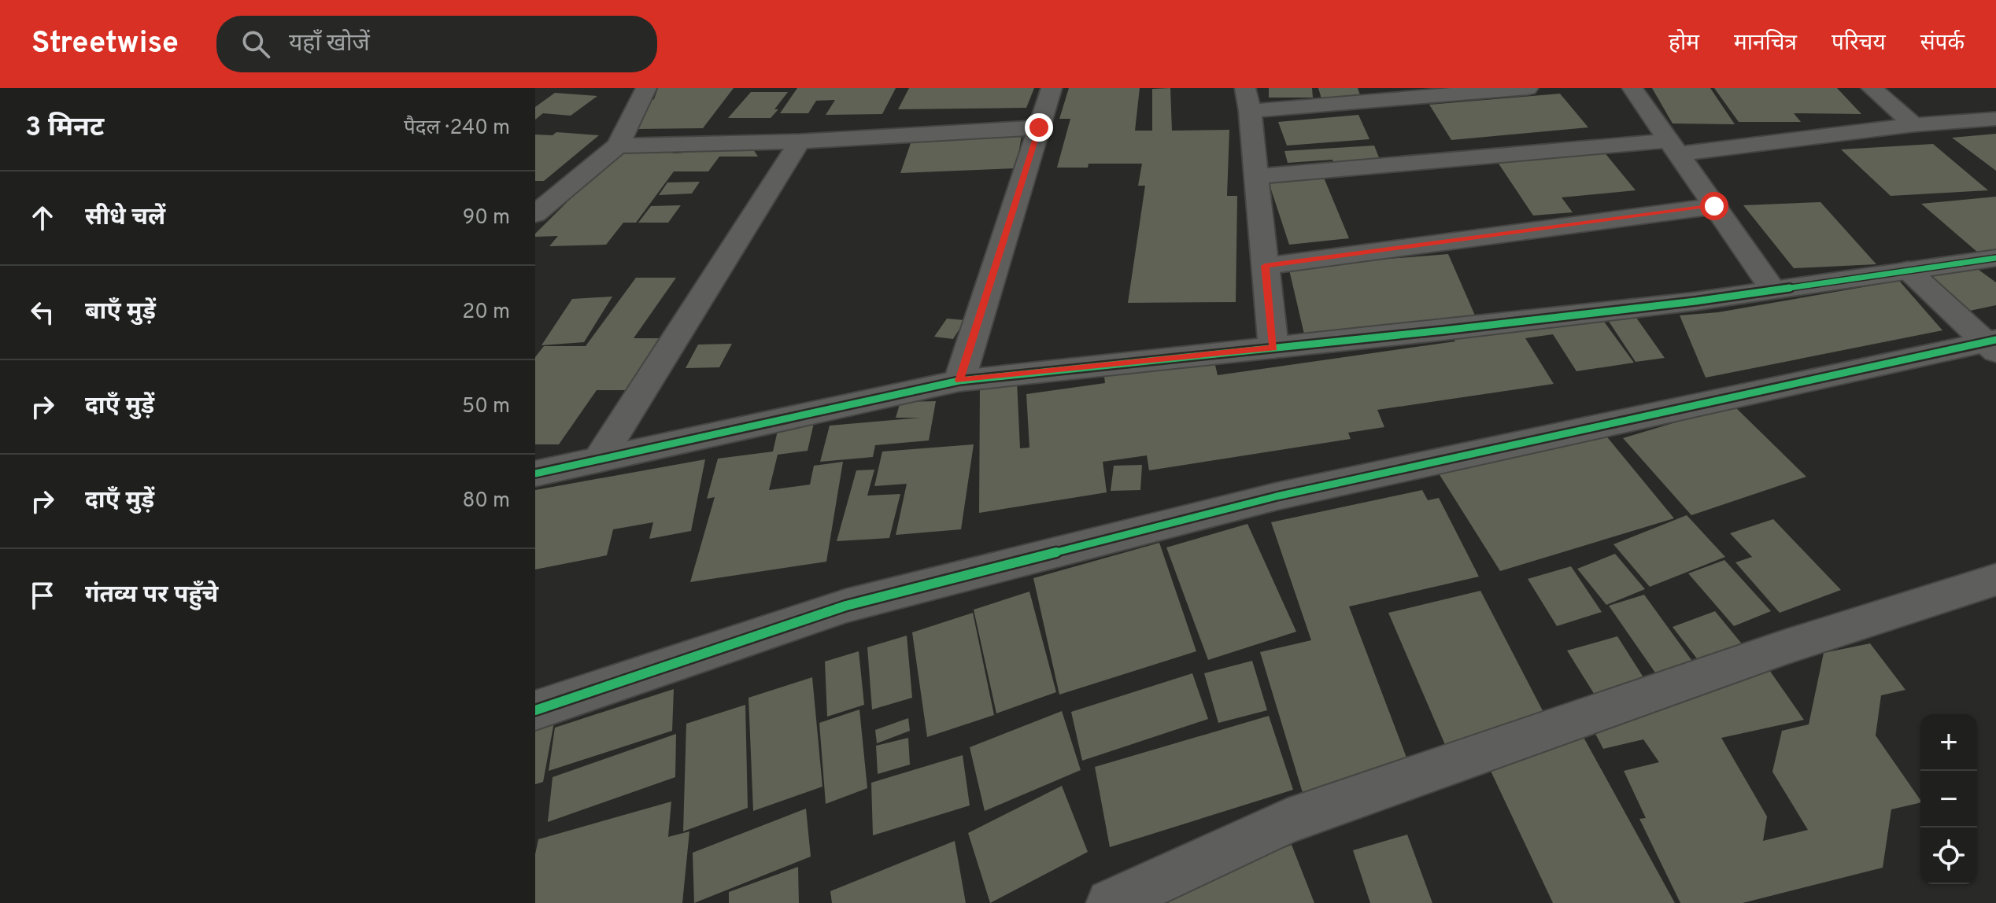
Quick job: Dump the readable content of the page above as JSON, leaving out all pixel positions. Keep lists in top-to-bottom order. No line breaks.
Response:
{"page":{"header":"Streetwise","search":"यहाँ खोजें","nav":["होम","मानचित्र","परिचय","संपर्क"],"heading":["3 मिनट","पैदल · 240 m"],"list":[["सीधे चलें","90 m"],["बाएँ मुड़ें","20 m"],["दाएँ मुड़ें","50 m"],["दाएँ मुड़ें","80 m"],"गंतव्य पर पहुँचे"],"map_buttons":["+","−"]}}
